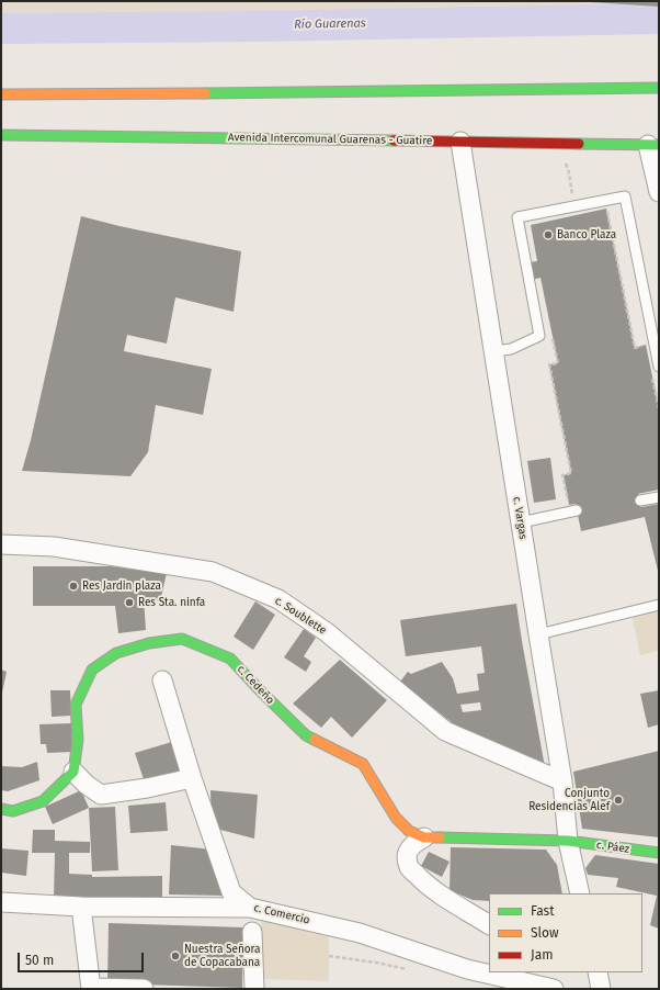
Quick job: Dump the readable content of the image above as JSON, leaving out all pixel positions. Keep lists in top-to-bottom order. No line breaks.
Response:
{"streets":{"main road":["Avenida Intercomunal Guarenas - Guatire","c. Cedeño","c. Páez"],"street":["c. Vargas","c. Soublette","c. Comercio"]},"crossings":[["Avenida Intercomunal Guarenas - Guatire","c. Vargas"],["c. Vargas","c. Soublette"],["c. Vargas","c. Cedeño"],["c. Vargas","c. Páez"],["c. Cedeño","c. Páez"]],"water":["Río Guarenas"],"places":["Banco Plaza","Res Jardin plaza","Res Sta. ninfa","Conjunto Residencias Alef","Nuestra Señora de Copacabana"],"legend":["Fast","Slow","Jam"],"scale_bar":"50 m"}
